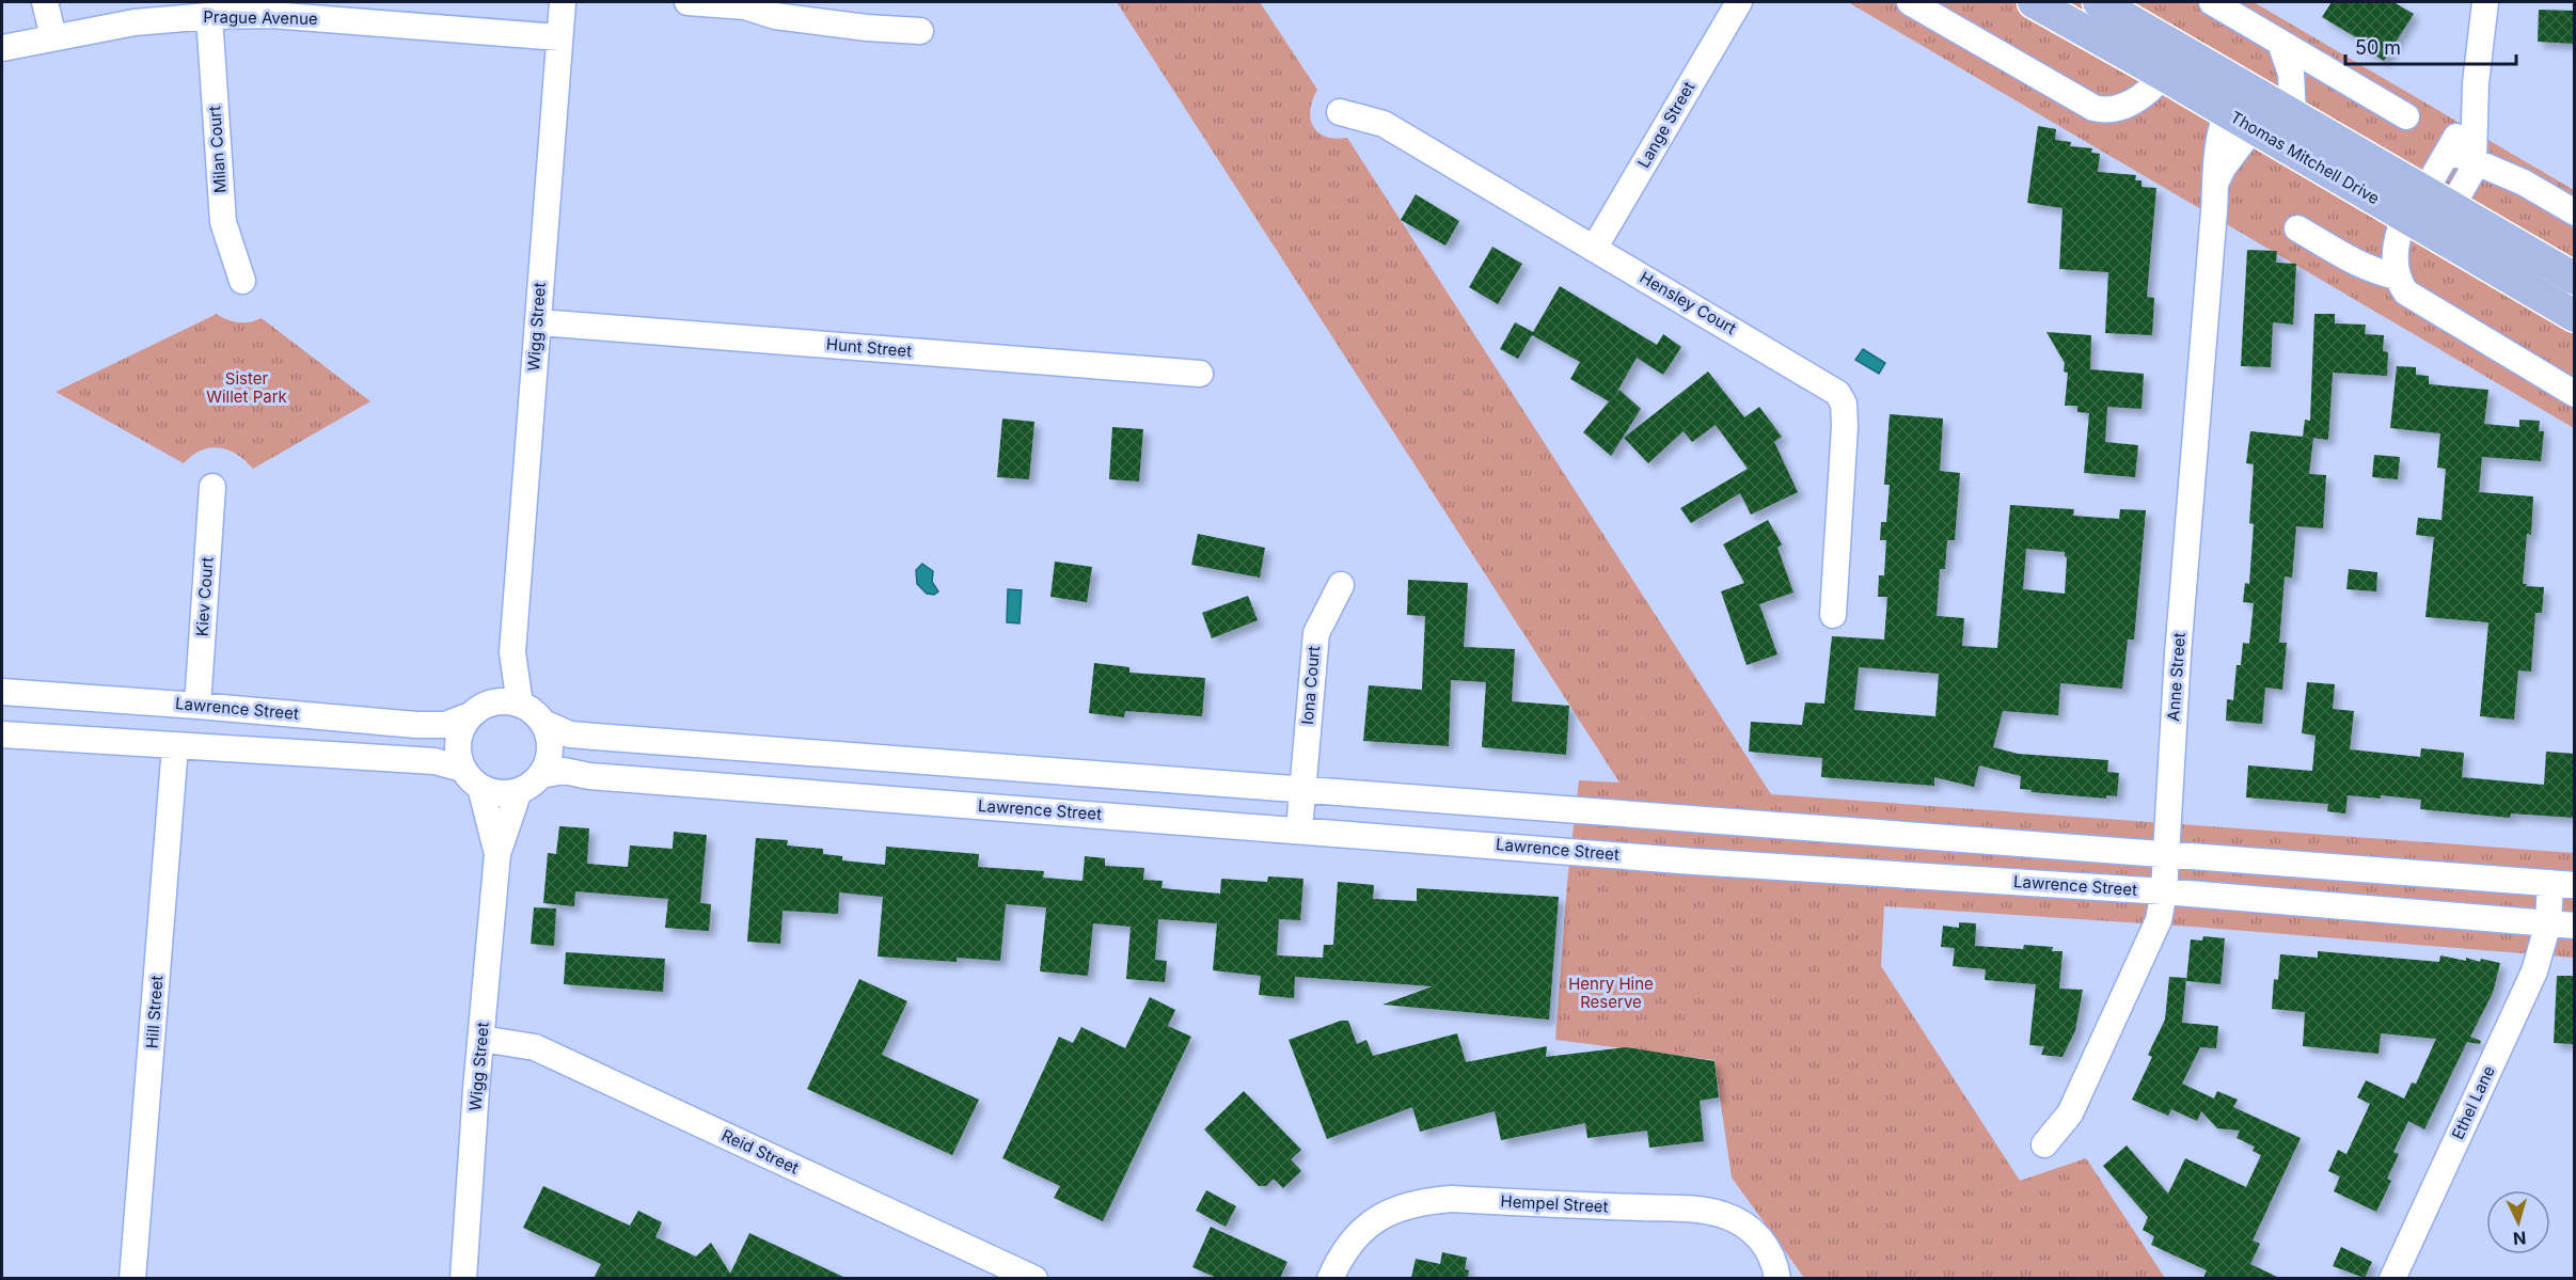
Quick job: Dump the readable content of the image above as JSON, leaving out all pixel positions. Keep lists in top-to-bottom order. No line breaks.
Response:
{"streets":{"main road":["Thomas Mitchell Drive"],"street":["Prague Avenue","Lange Street","Milan Court","Hensley Court","Wigg Street","Hunt Street","Kiev Court","Anne Street","Iona Court","Lawrence Street","Hill Street","Ethel Lane","Reid Street","Hempel Street"]},"crossings":[["Prague Avenue","Milan Court"],["Prague Avenue","Wigg Street"],["Lange Street","Hensley Court"],["Thomas Mitchell Drive","Anne Street"],["Wigg Street","Hunt Street"],["Wigg Street","Lawrence Street"],["Wigg Street","Reid Street"],["Kiev Court","Lawrence Street"],["Anne Street","Lawrence Street"],["Iona Court","Lawrence Street"],["Lawrence Street","Ethel Lane"]],"parks":["Sister Willet Park","Henry Hine Reserve"],"scale_bar":"50 m","north":"bottom"}
